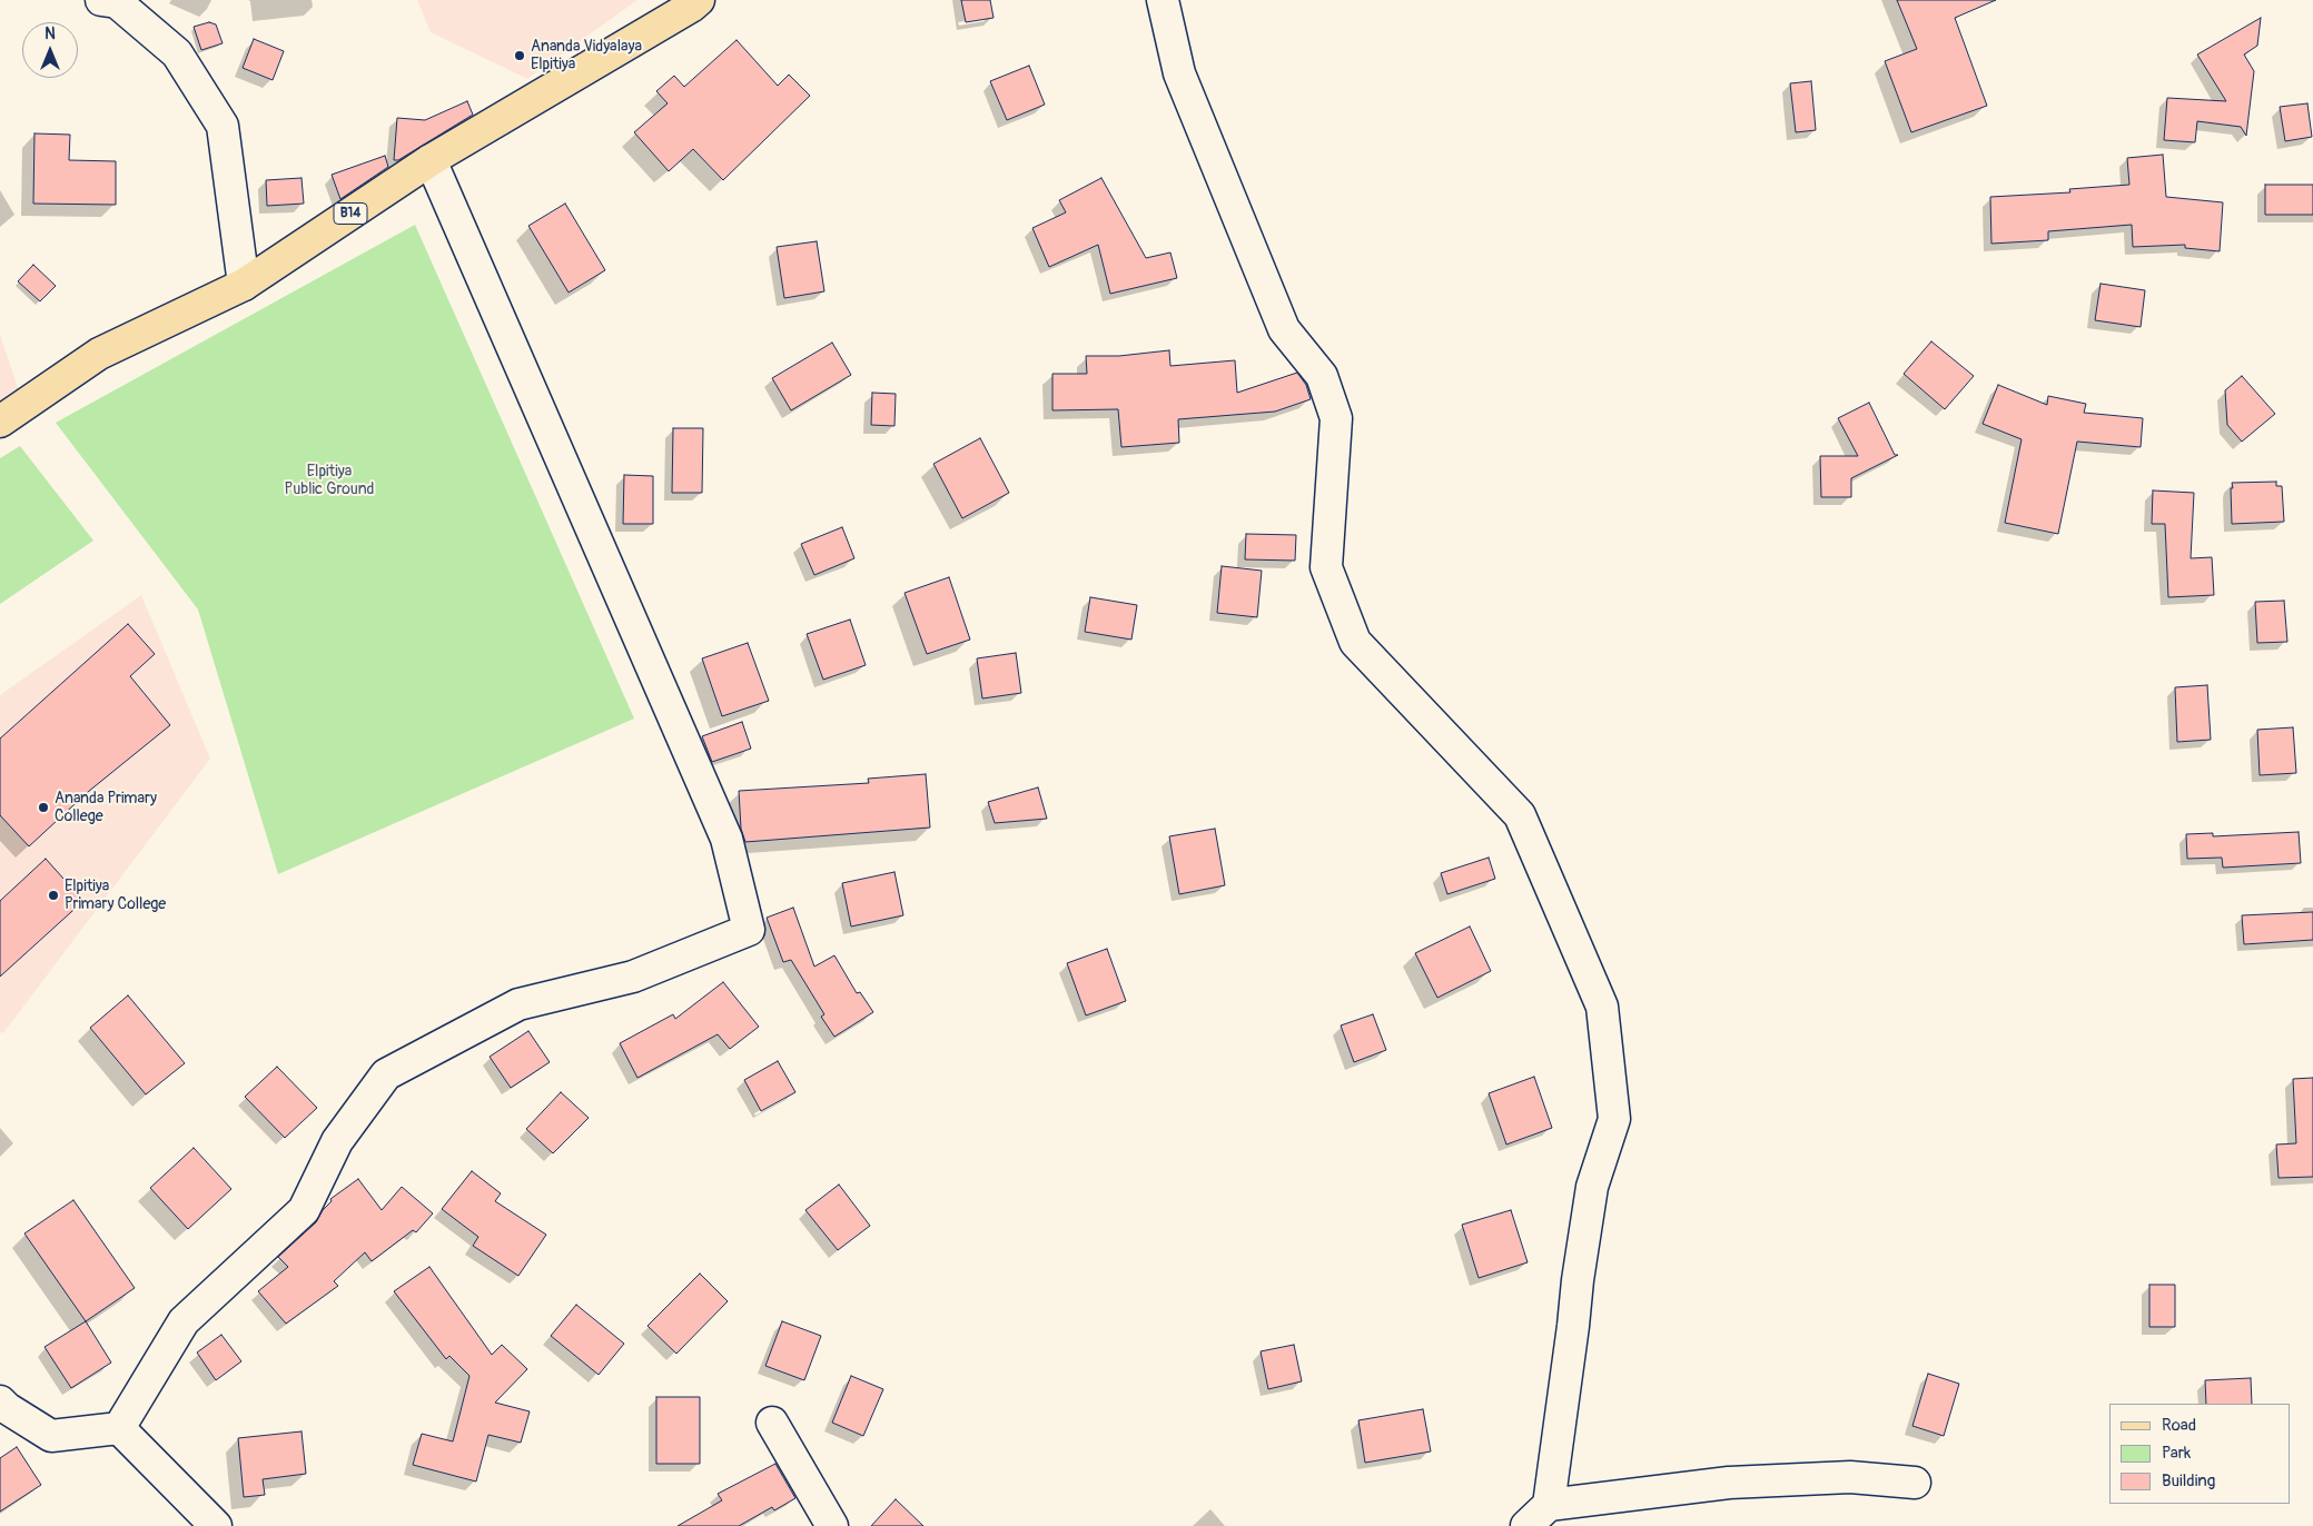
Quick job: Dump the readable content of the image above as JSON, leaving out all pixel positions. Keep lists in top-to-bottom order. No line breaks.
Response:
{"streets":{"main road":["B14"]},"parks":["Elpitiya Public Ground"],"places":["Ananda Vidyalaya Elpitiya","Ananda Primary College","Elpitiya Primary College"],"legend":["Road","Park","Building"],"north":"top"}
